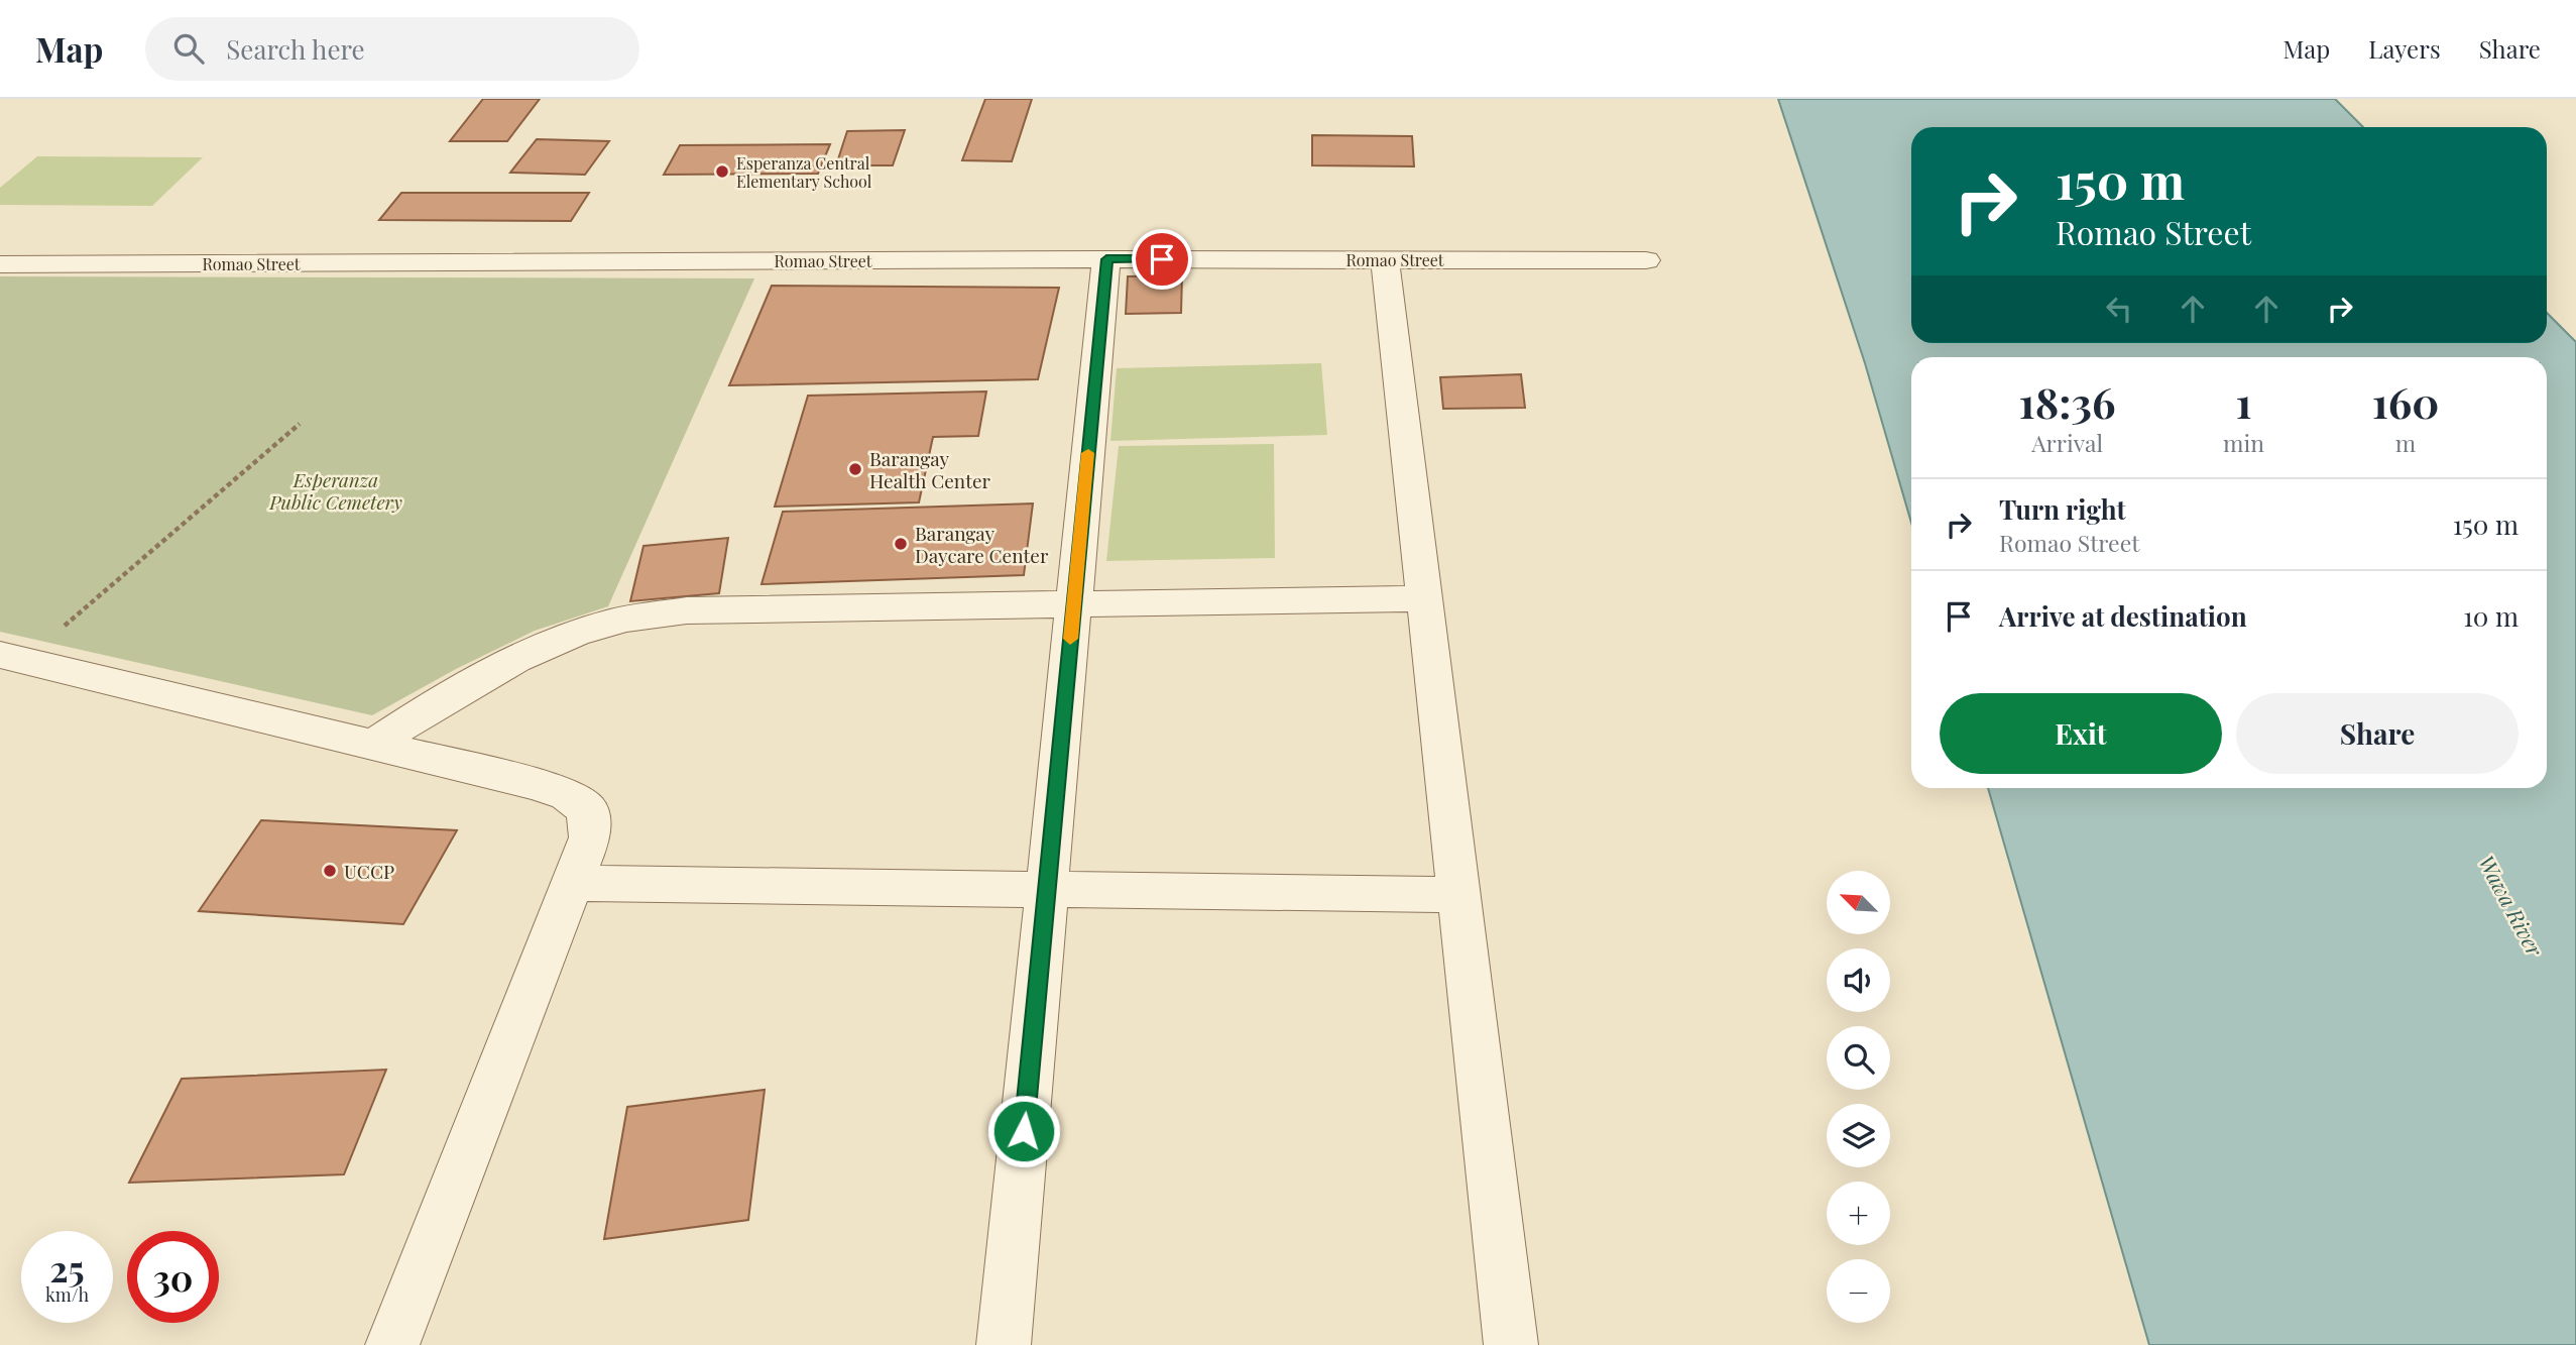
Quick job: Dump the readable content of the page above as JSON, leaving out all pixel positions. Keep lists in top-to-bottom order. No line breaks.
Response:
{"streets":{"street":["Romao Street"]},"water":["Wawa River"],"parks":["Esperanza Public Cemetery"],"places":["Esperanza Central Elementary School","Barangay Health Center","Barangay Daycare Center","UCCP"],"north":"top left","page":{"header":"Map","search":"Search here","nav":["Map","Layers","Share"],"turn":["150 m","Romao Street"],"eta":["18:36","Arrival","1","min","160","m"],"list":[{"name":"Turn right","note":"Romao Street","value":"150 m"},{"name":"Arrive at destination","value":"10 m"}],"buttons":["Exit","Share"],"map_buttons":["+","−"],"speed":"25 km/h","limit":"30"}}
